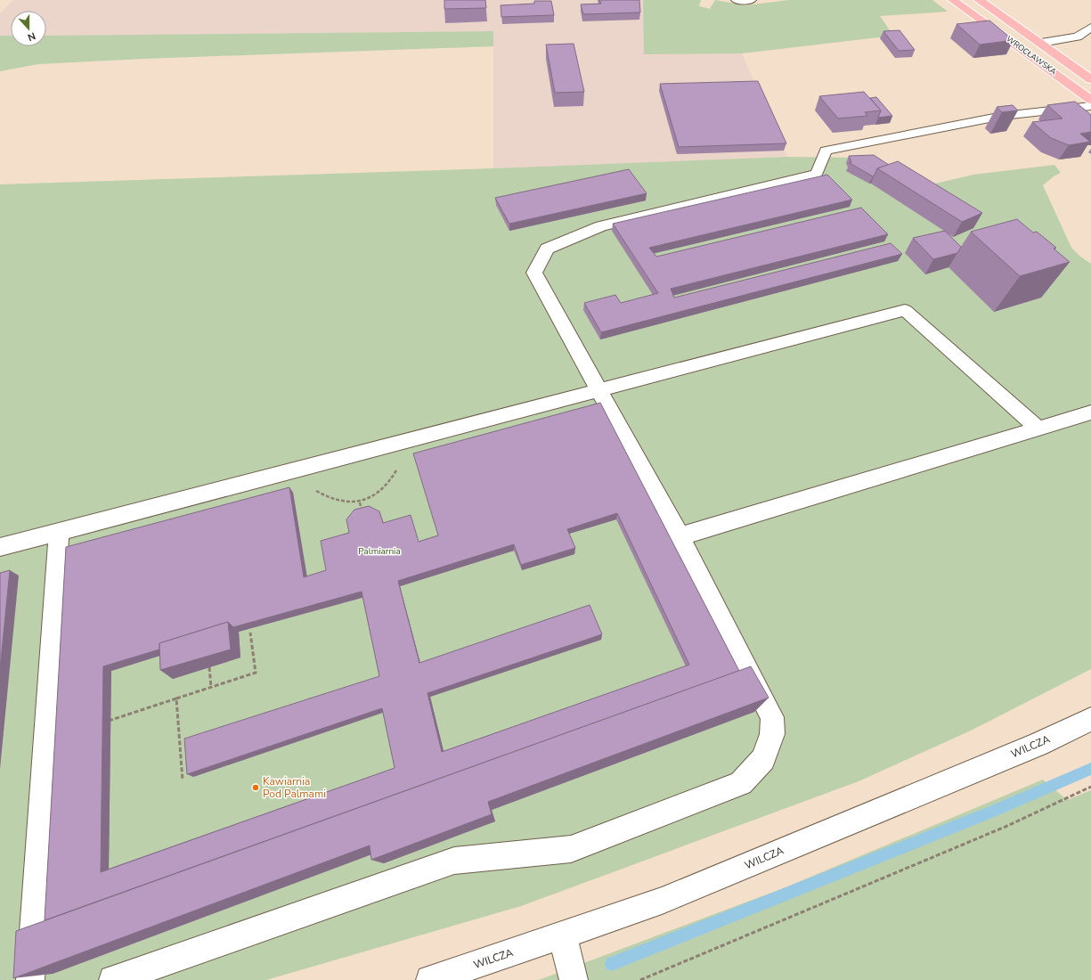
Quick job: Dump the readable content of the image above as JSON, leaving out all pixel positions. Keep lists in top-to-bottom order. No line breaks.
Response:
{"streets":{"main road":["WROCŁAWSKA"],"street":["WILCZA"]},"parks":["Palmiarnia"],"places":["Kawiarnia Pod Palmami"],"north":"bottom"}
